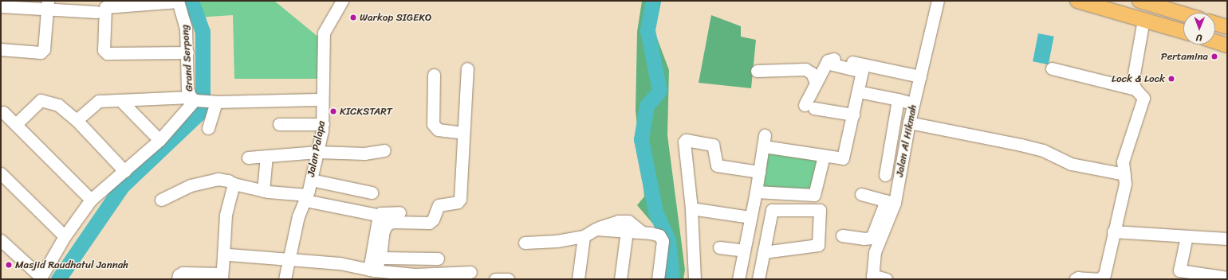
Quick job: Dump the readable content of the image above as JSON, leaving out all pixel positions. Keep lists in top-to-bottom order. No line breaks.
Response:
{"streets":{"street":["Grand Serpong","Jalan Al Hikmah","Jalan Palapa"]},"places":["Warkop SIGEKO","Pertamina","Lock & Lock","KICKSTART","Masjid Raudhatul Jannah"],"north":"bottom"}
